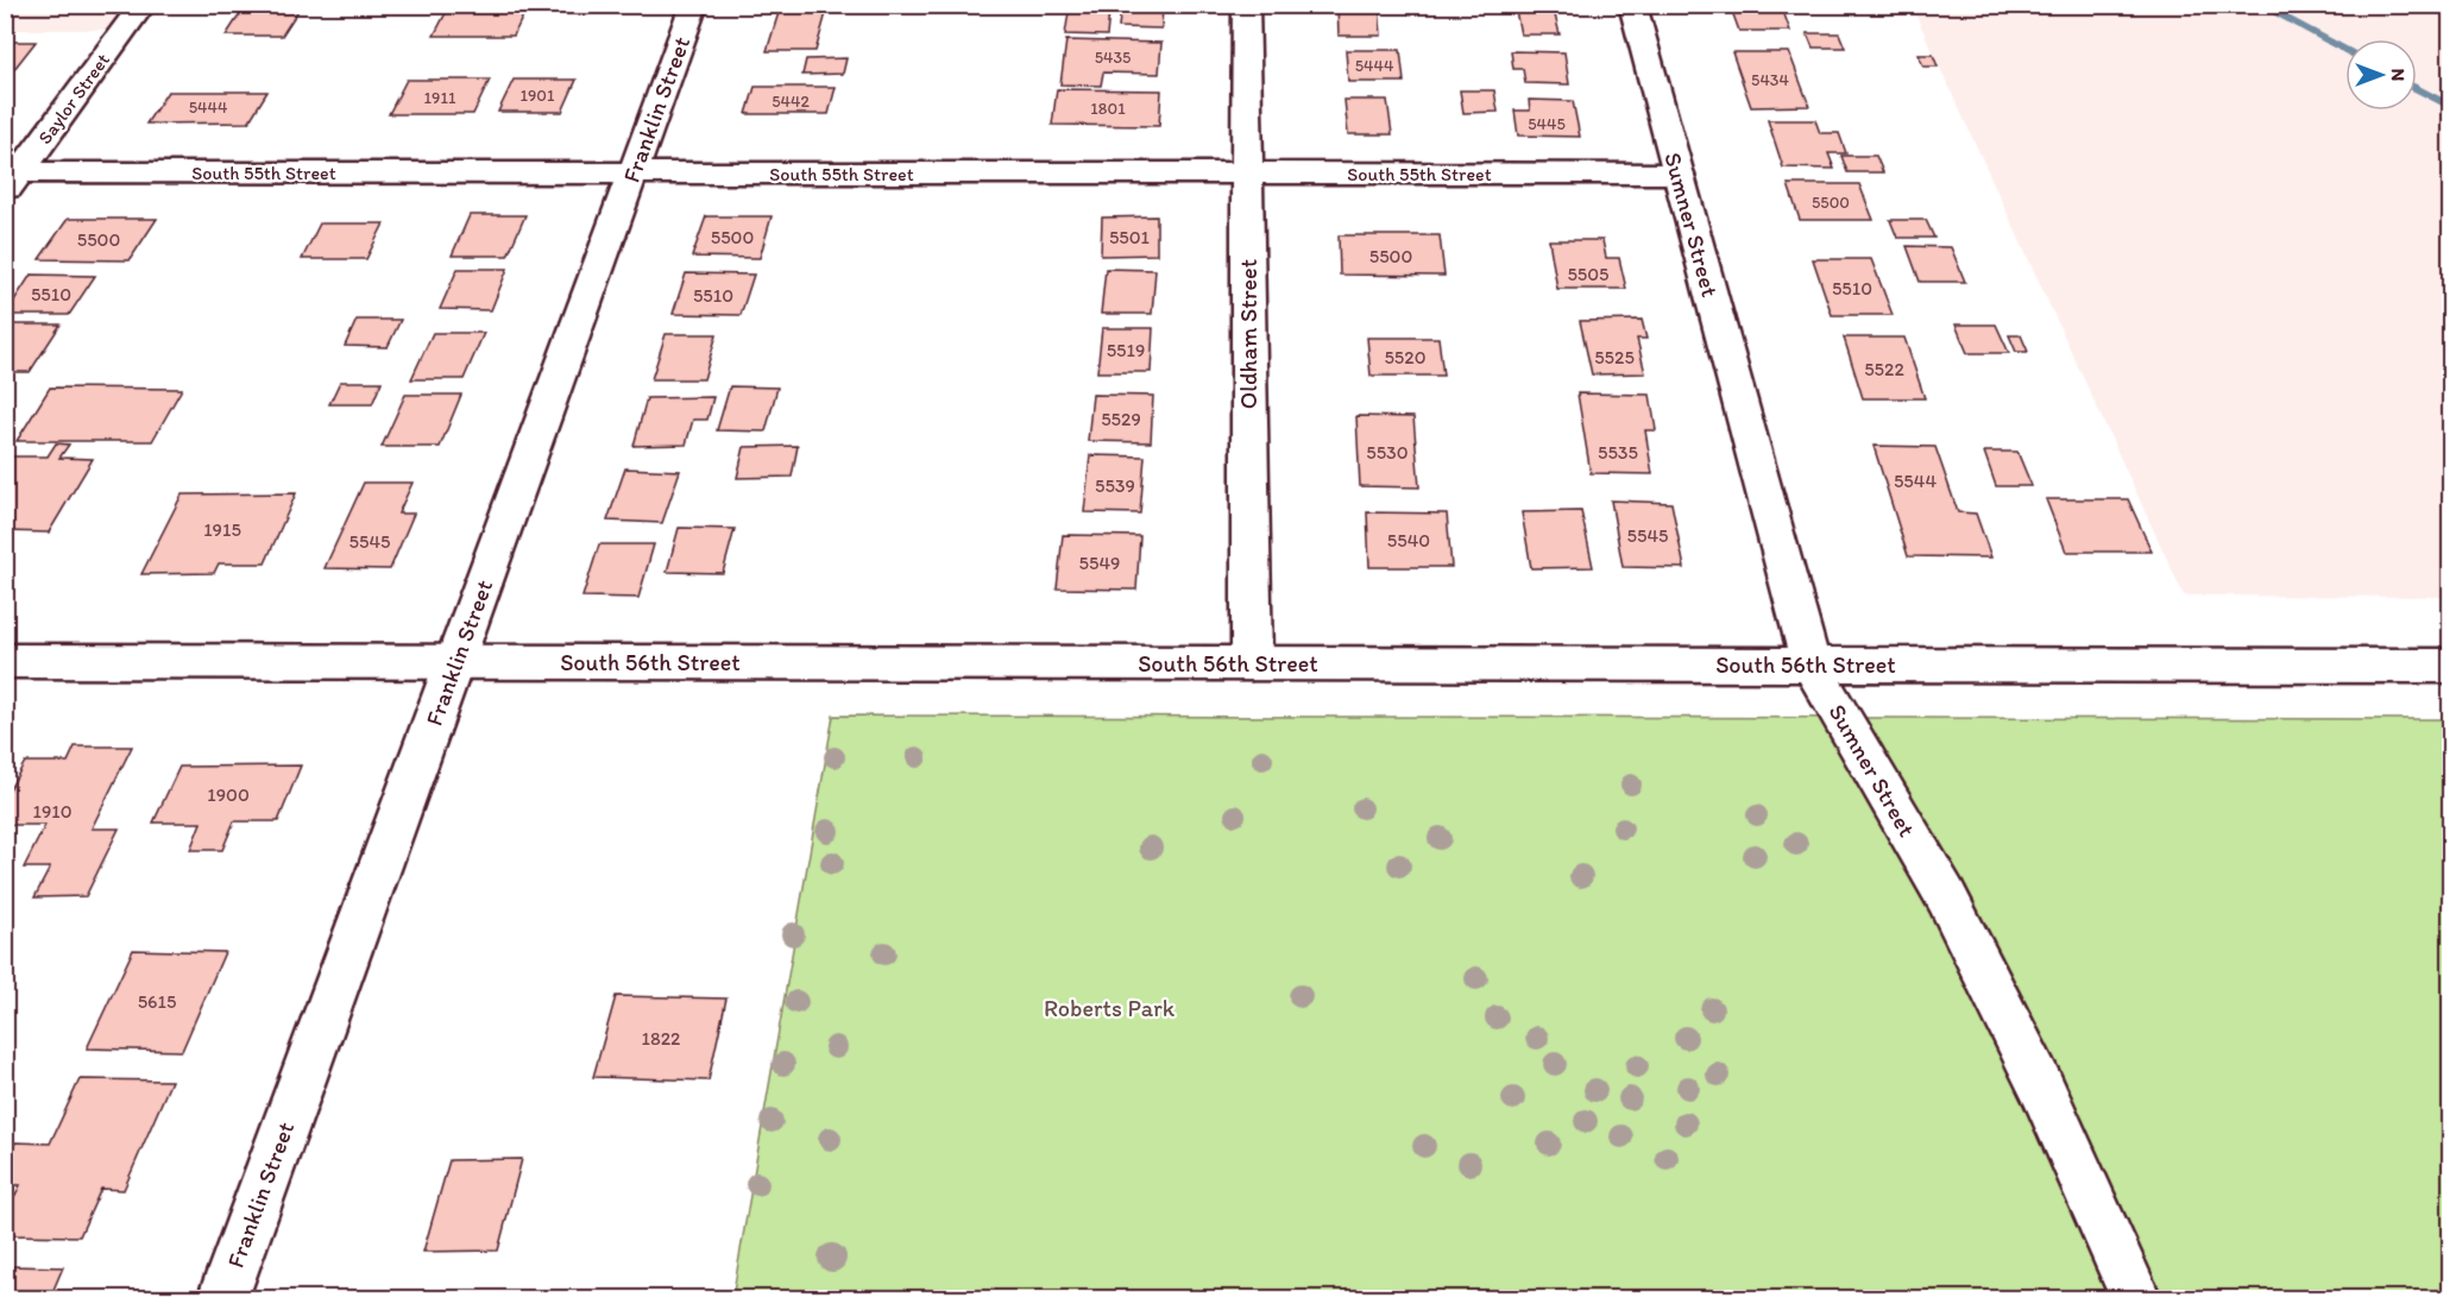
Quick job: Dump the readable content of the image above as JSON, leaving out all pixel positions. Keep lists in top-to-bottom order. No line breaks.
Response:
{"streets":{"street":["Saylor Street","Franklin Street","South 55th Street","Sumner Street","Oldham Street","South 56th Street"]},"crossings":[["Saylor Street","South 55th Street"],["Franklin Street","South 55th Street"],["Franklin Street","South 56th Street"],["South 55th Street","Sumner Street"],["South 55th Street","Oldham Street"],["Sumner Street","South 56th Street"],["Oldham Street","South 56th Street"]],"parks":["Roberts Park"],"house_numbers":["5435","5444","5434","1901","1911","5442","5444","1801","5445","5500","5500","5501","5500","5500","5505","5510","5510","5510","5519","5520","5525","5522","5529","5530","5535","5544","5539","1915","5545","5540","5545","5549","1900","1910","5615","1822"],"north":"right"}
